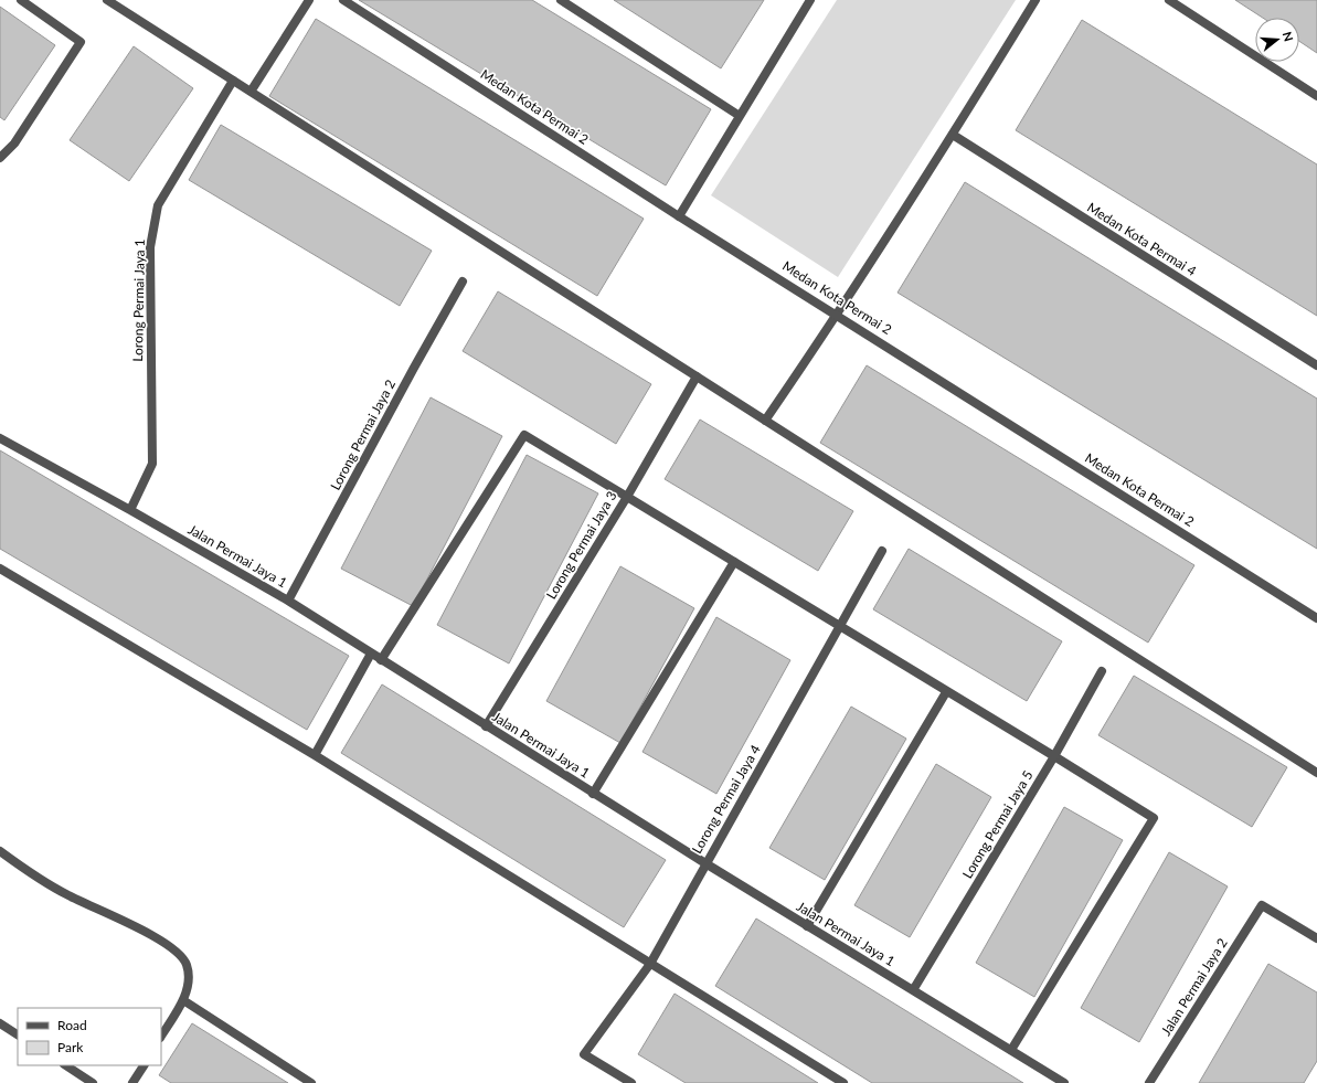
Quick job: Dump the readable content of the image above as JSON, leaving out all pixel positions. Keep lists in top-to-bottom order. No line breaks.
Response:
{"streets":{"street":["Medan Kota Permai 2","Medan Kota Permai 4","Lorong Permai Jaya 1","Lorong Permai Jaya 2","Lorong Permai Jaya 3","Jalan Permai Jaya 1","Lorong Permai Jaya 4","Lorong Permai Jaya 5","Jalan Permai Jaya 2"]},"crossings":[["Lorong Permai Jaya 1","Jalan Permai Jaya 1"],["Lorong Permai Jaya 2","Jalan Permai Jaya 1"],["Lorong Permai Jaya 3","Jalan Permai Jaya 1"],["Jalan Permai Jaya 1","Lorong Permai Jaya 4"],["Jalan Permai Jaya 1","Lorong Permai Jaya 5"]],"legend":["Road","Park"],"north":"right"}
